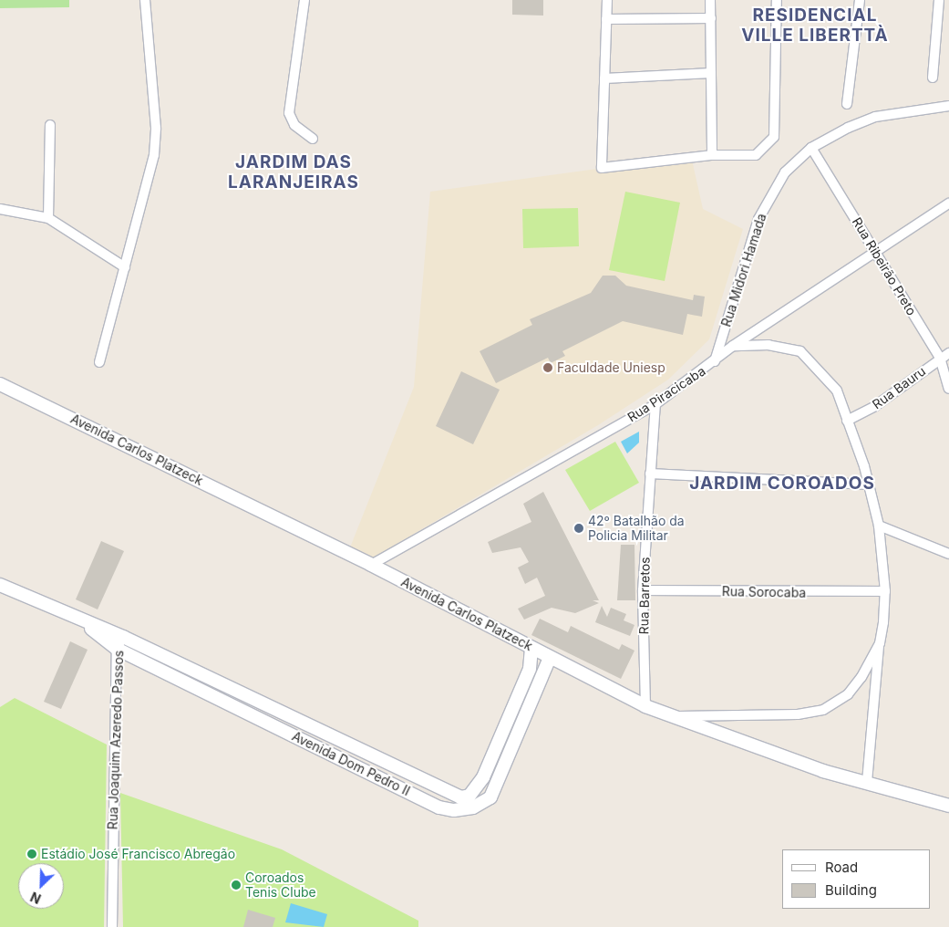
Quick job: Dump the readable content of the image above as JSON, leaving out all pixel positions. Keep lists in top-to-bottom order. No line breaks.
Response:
{"streets":{"main road":["Avenida Carlos Platzeck","Avenida Dom Pedro II"],"street":["Rua Ribeirão Preto","Rua Midori Hamada","Rua Bauru","Rua Piracicaba","Rua Sorocaba","Rua Barretos","Rua Joaquim Azeredo Passos"]},"crossings":[["Rua Ribeirão Preto","Rua Midori Hamada"],["Rua Ribeirão Preto","Rua Bauru"],["Rua Ribeirão Preto","Rua Piracicaba"],["Rua Midori Hamada","Rua Piracicaba"],["Rua Piracicaba","Avenida Carlos Platzeck"],["Rua Piracicaba","Rua Barretos"],["Avenida Carlos Platzeck","Rua Barretos"],["Avenida Carlos Platzeck","Avenida Dom Pedro II"],["Rua Sorocaba","Rua Barretos"],["Rua Joaquim Azeredo Passos","Avenida Dom Pedro II"]],"districts":["RESIDENCIAL VILLE LIBERTTÀ","JARDIM DAS LARANJEIRAS","JARDIM COROADOS"],"places":["Faculdade Uniesp","42º Batalhão da Policia Militar","Estádio José Francisco Abregão","Coroados Tenis Clube"],"legend":["Road","Building"],"north":"bottom left"}
